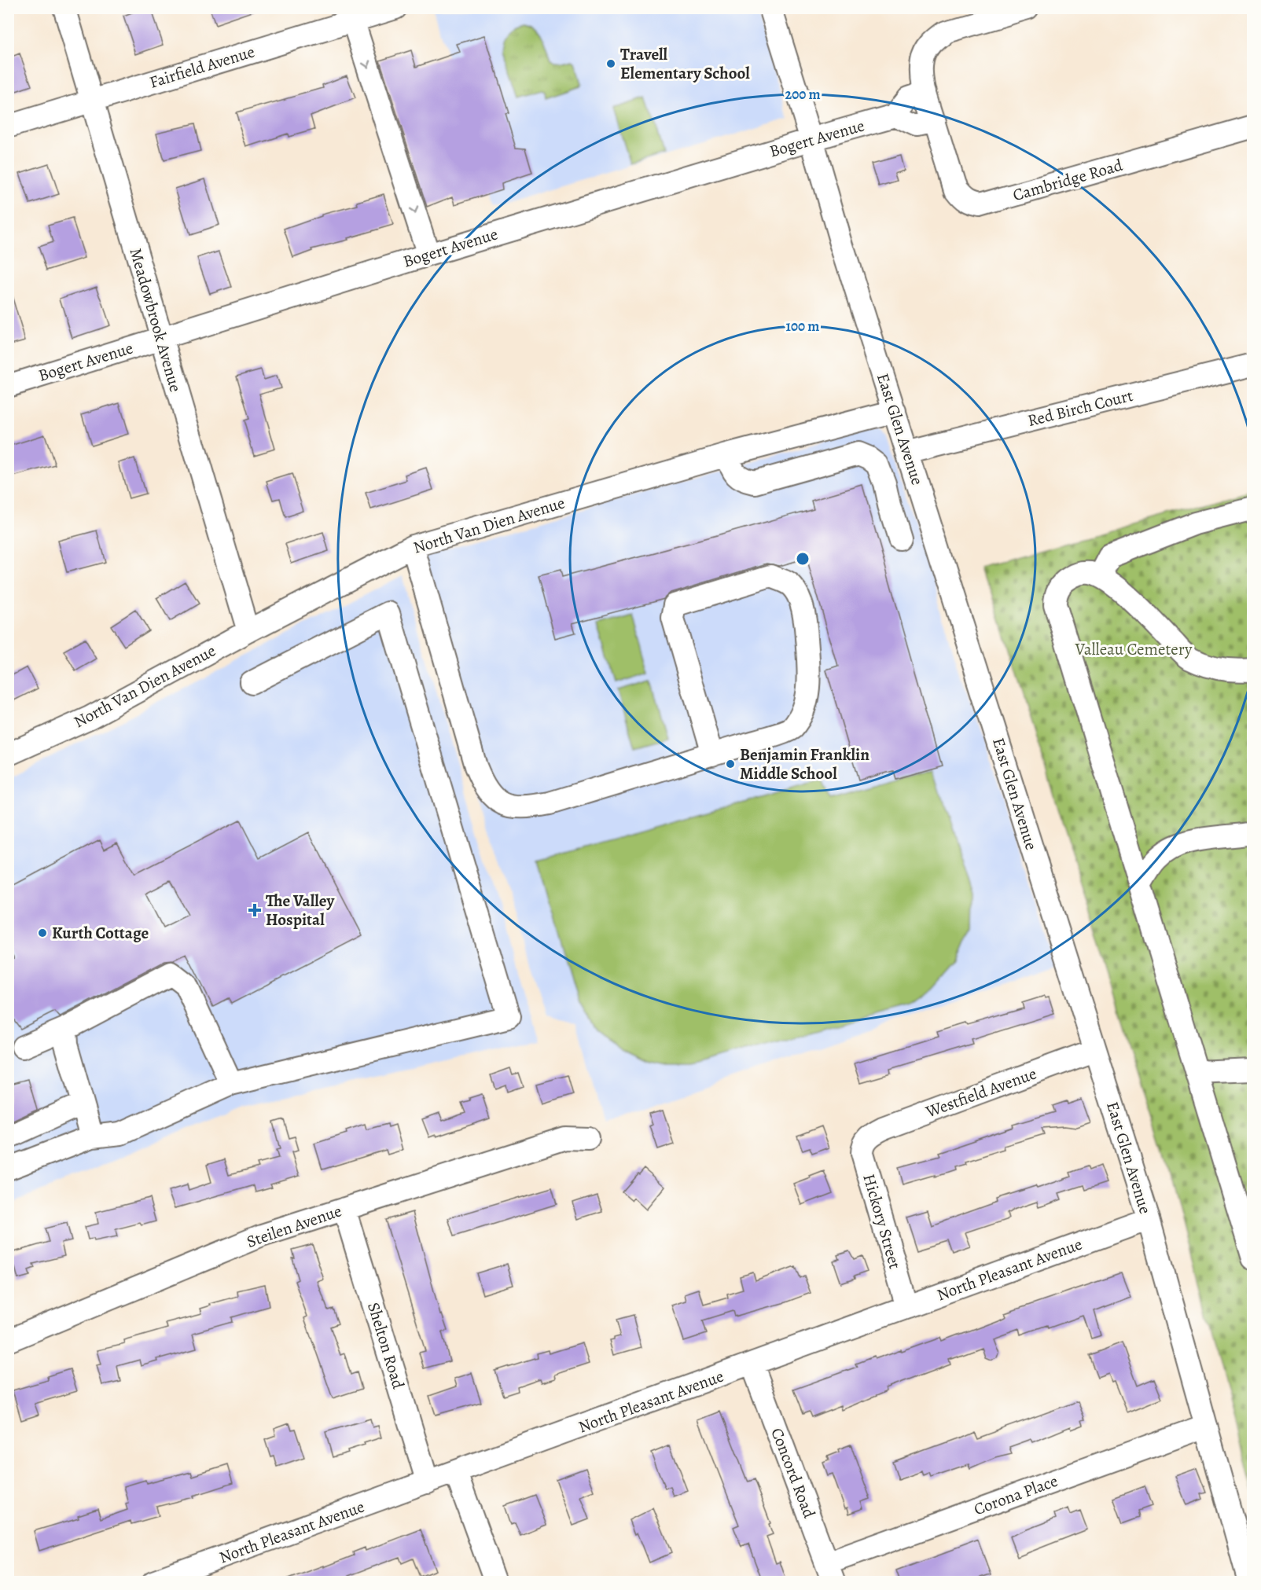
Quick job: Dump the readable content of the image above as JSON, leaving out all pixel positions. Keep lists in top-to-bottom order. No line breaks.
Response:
{"streets":{"street":["Fairfield Avenue","Bogert Avenue","Cambridge Road","Meadowbrook Avenue","Red Birch Court","East Glen Avenue","North Van Dien Avenue","Westfield Avenue","Hickory Street","Steilen Avenue","North Pleasant Avenue","Shelton Road","Concord Road","Corona Place"]},"crossings":[["Fairfield Avenue","Meadowbrook Avenue"],["Bogert Avenue","Meadowbrook Avenue"],["Bogert Avenue","East Glen Avenue"],["Meadowbrook Avenue","North Van Dien Avenue"],["Red Birch Court","East Glen Avenue"],["East Glen Avenue","North Van Dien Avenue"],["East Glen Avenue","Westfield Avenue"],["East Glen Avenue","North Pleasant Avenue"],["East Glen Avenue","Corona Place"],["Westfield Avenue","Hickory Street"],["Hickory Street","North Pleasant Avenue"],["Steilen Avenue","Shelton Road"],["North Pleasant Avenue","Shelton Road"],["North Pleasant Avenue","Concord Road"],["Concord Road","Corona Place"]],"parks":["Valleau Cemetery"],"places":{"other":["Travell Elementary School","Benjamin Franklin Middle School","Kurth Cottage"],"health":["The Valley Hospital"]},"rings":["200 m","100 m"]}
